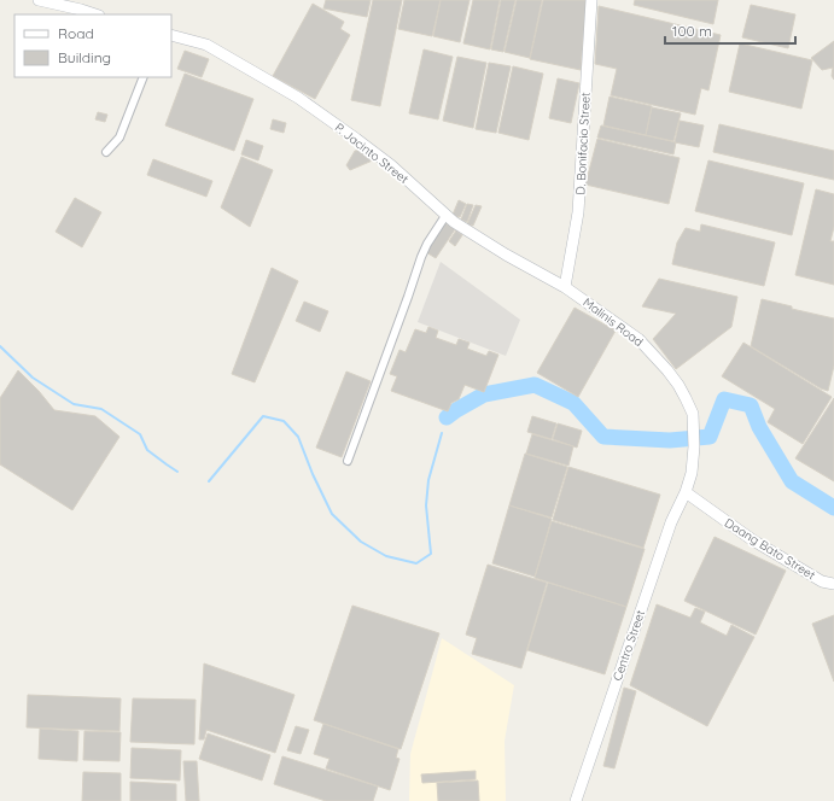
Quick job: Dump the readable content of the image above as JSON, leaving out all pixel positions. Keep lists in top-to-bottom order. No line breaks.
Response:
{"streets":{"main road":["D. Bonifacio Street","P. Jacinto Street","Malinis Road","Daang Bato Street","Centro Street"]},"crossings":[["D. Bonifacio Street","P. Jacinto Street"],["D. Bonifacio Street","Malinis Road"],["P. Jacinto Street","Malinis Road"],["Malinis Road","Daang Bato Street"],["Malinis Road","Centro Street"],["Daang Bato Street","Centro Street"]],"legend":["Road","Building"],"scale_bar":"100 m"}
